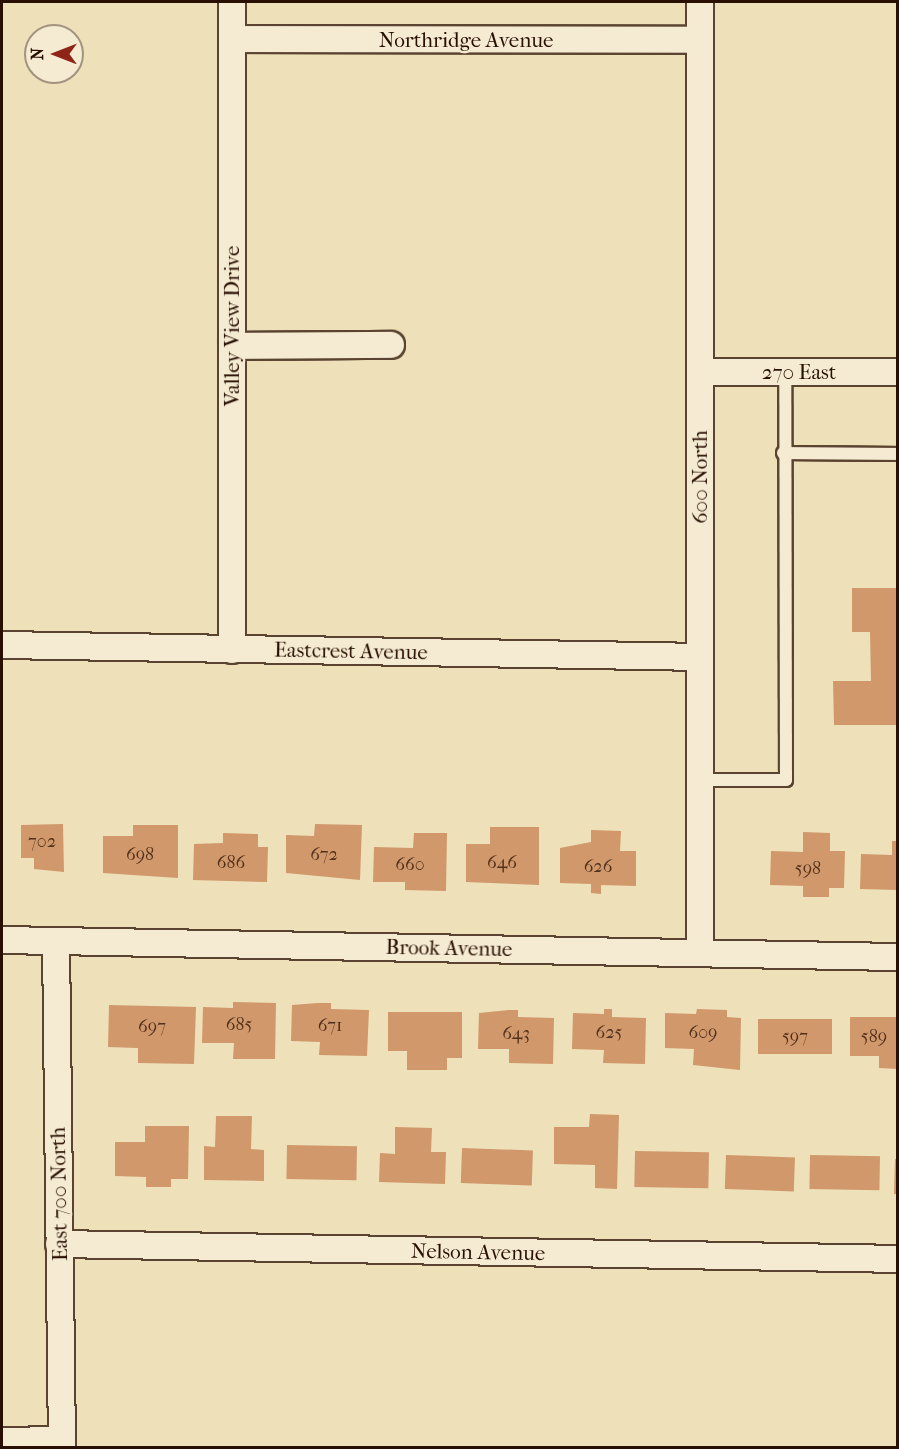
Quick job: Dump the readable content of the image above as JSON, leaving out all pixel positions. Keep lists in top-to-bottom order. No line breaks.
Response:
{"streets":{"street":["Northridge Avenue","Valley View Drive","270 East","600 North","Eastcrest Avenue","Brook Avenue","East 700 North","Nelson Avenue"]},"crossings":[["Northridge Avenue","Valley View Drive"],["Northridge Avenue","600 North"],["Valley View Drive","Eastcrest Avenue"],["270 East","600 North"],["600 North","Eastcrest Avenue"],["600 North","Brook Avenue"],["Brook Avenue","East 700 North"],["East 700 North","Nelson Avenue"]],"house_numbers":["702","698","672","686","646","660","626","598","685","671","697","625","609","643","597","589"],"north":"left"}
